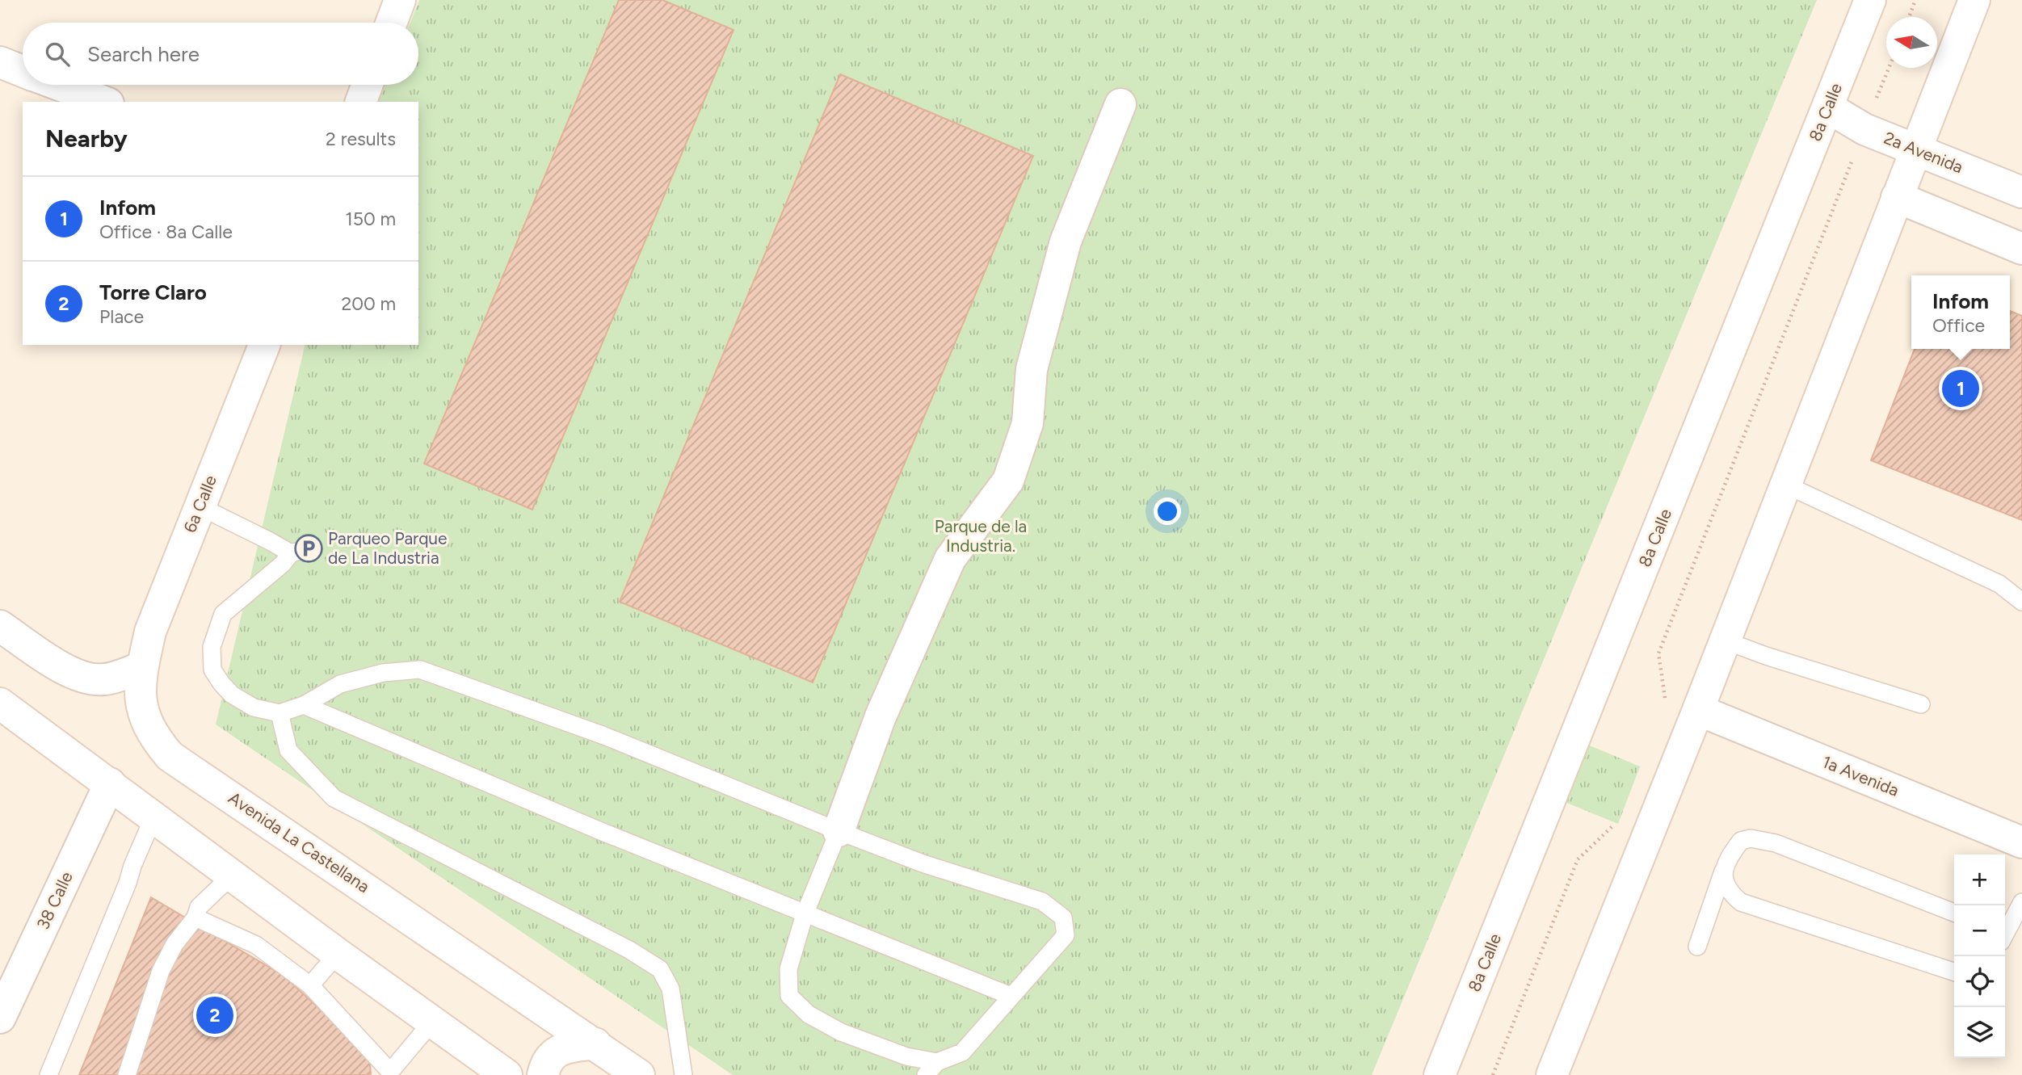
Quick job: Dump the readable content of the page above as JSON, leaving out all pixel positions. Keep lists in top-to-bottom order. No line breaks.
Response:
{"streets":{"street":["8a Calle","2a Avenida","6a Calle","1a Avenida","Avenida La Castellana","38 Calle"]},"crossings":[["8a Calle","2a Avenida"],["6a Calle","Avenida La Castellana"]],"parks":["Parque de la Industria."],"places":{"parking":["Parqueo Parque de La Industria"]},"north":"left","page":{"search":"Search here","heading":["Nearby","2 results"],"list":[{"mark":"1","name":"Infom","note":"Office · 8a Calle","value":"150 m"},{"mark":"2","name":"Torre Claro","note":"Place","value":"200 m"}],"popup":["Infom","Office"],"pins":["1","2"],"map_buttons":["+","−"]}}
